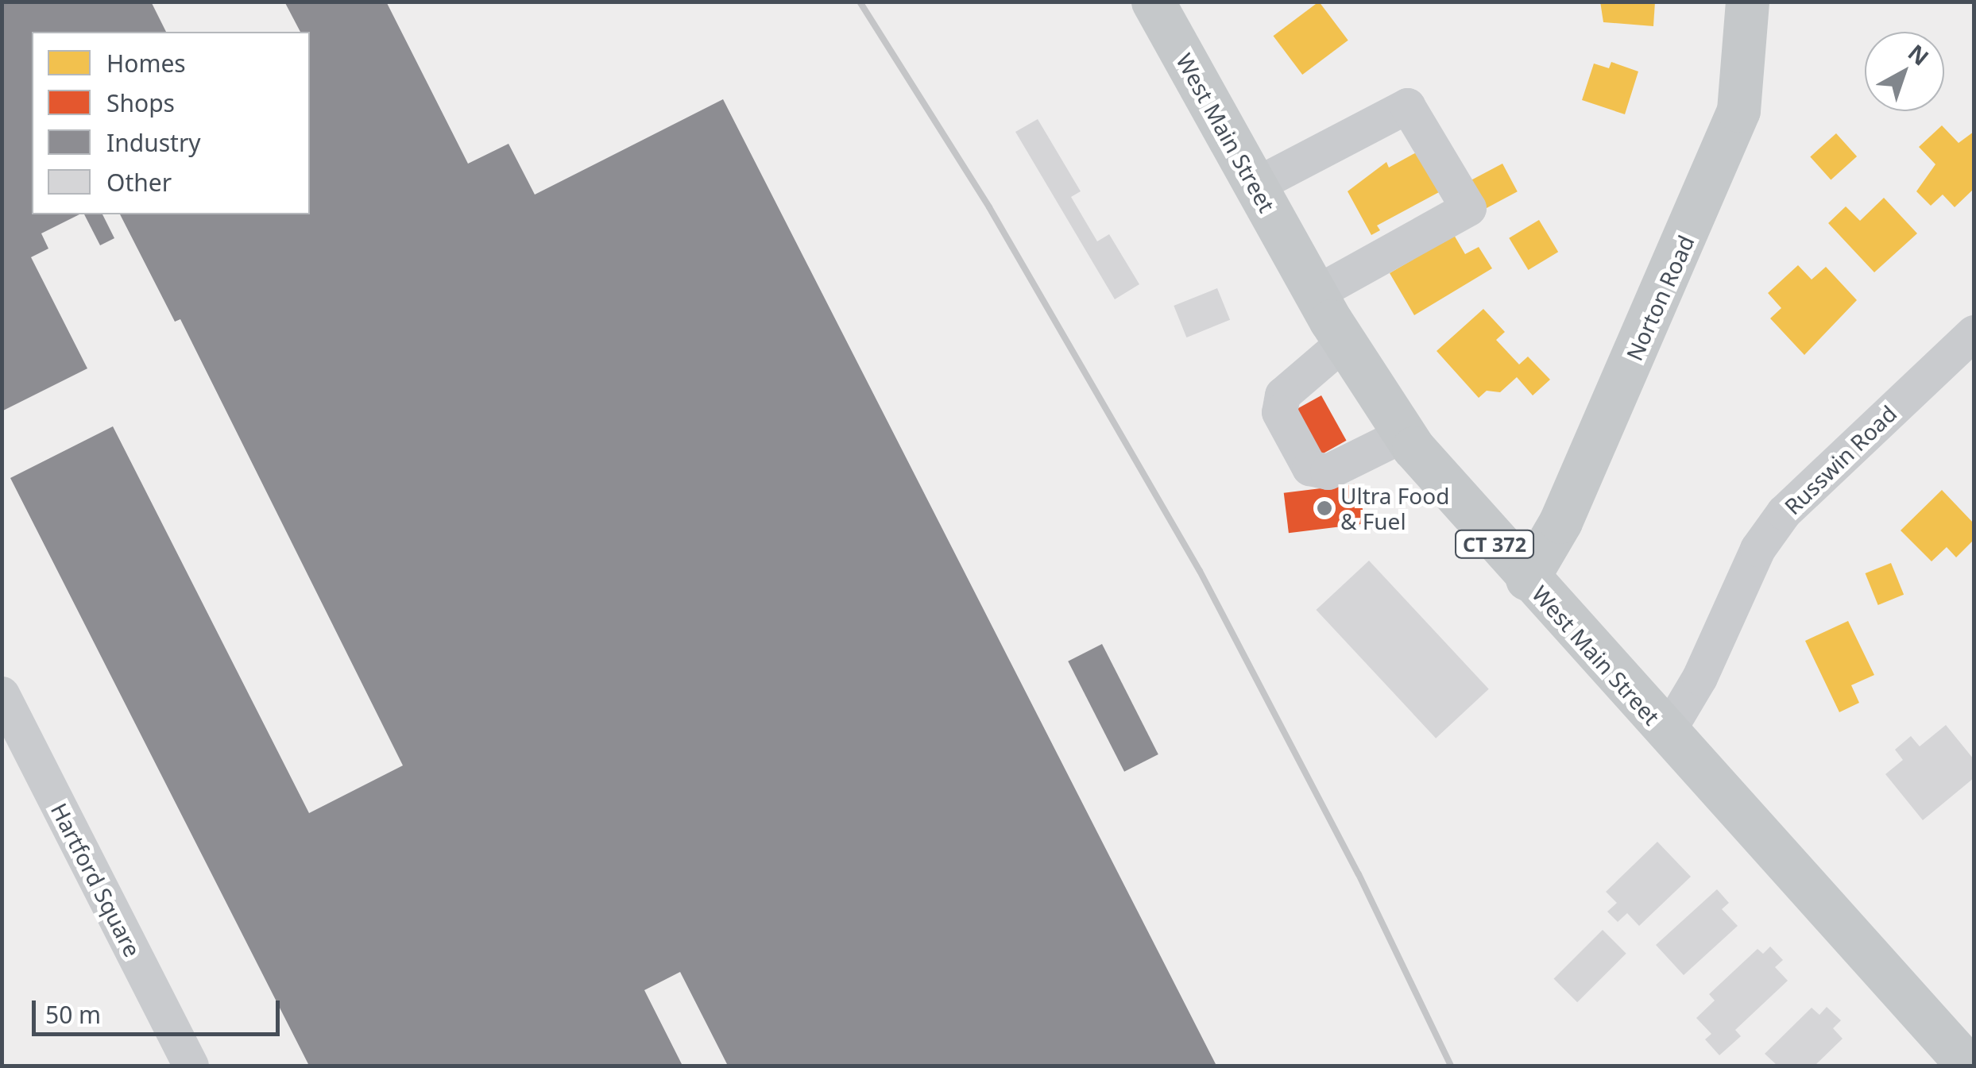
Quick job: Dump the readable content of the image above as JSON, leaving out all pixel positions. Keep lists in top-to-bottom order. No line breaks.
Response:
{"streets":{"main road":["West Main Street","Norton Road","CT 372"],"street":["Russwin Road","Hartford Square"]},"crossings":[["West Main Street","Norton Road"],["West Main Street","Russwin Road"]],"places":["Ultra Food & Fuel"],"legend":["Homes","Shops","Industry","Other"],"scale_bar":"50 m","north":"top right"}
